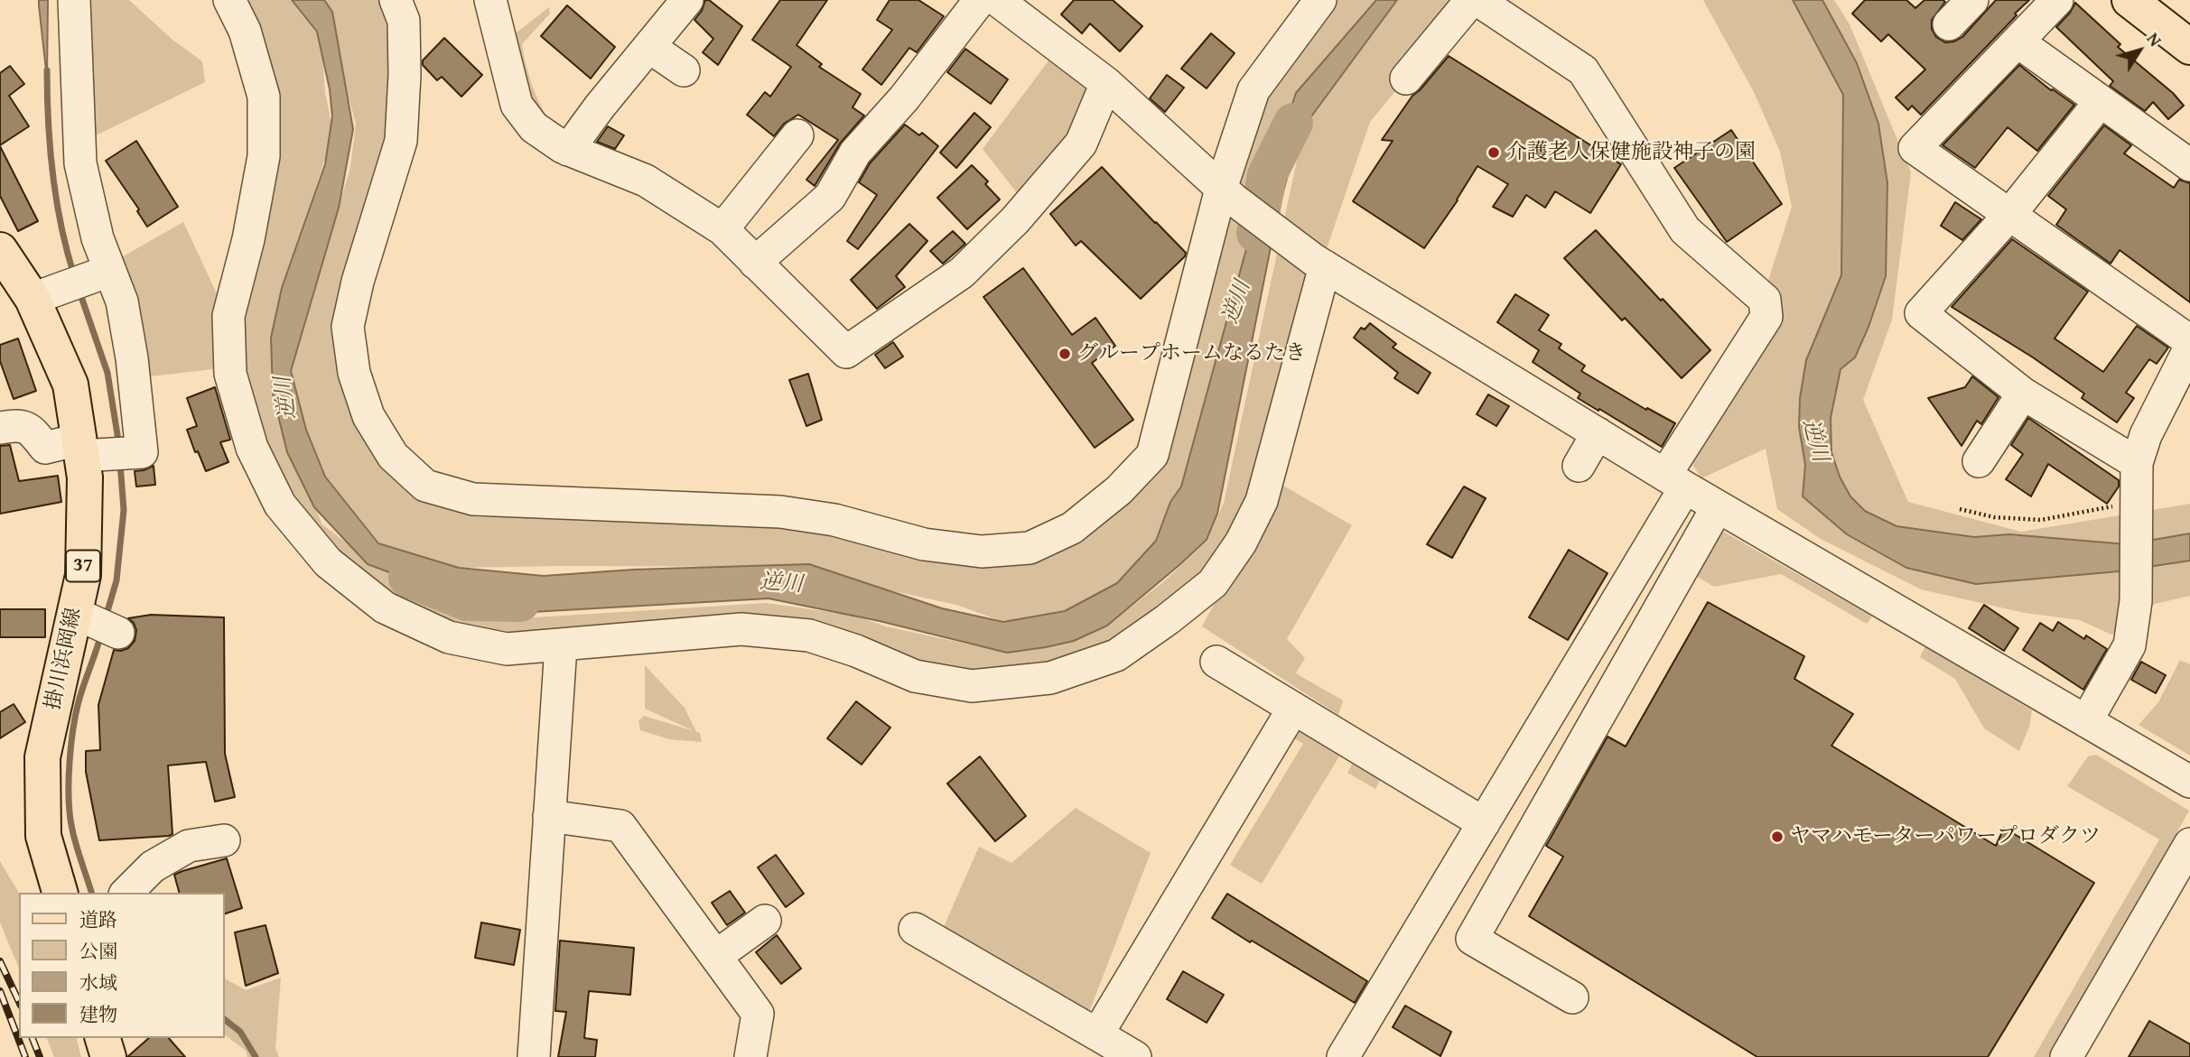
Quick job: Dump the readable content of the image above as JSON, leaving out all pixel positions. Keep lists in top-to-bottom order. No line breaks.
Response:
{"streets":{"main road":["37","掛川浜岡線"]},"water":["逆川"],"places":["介護老人保健施設神子の園","グループホームなるたき","ヤマハモーターパワープロダクツ"],"legend":["道路","公園","水域","建物"],"north":"top right"}
